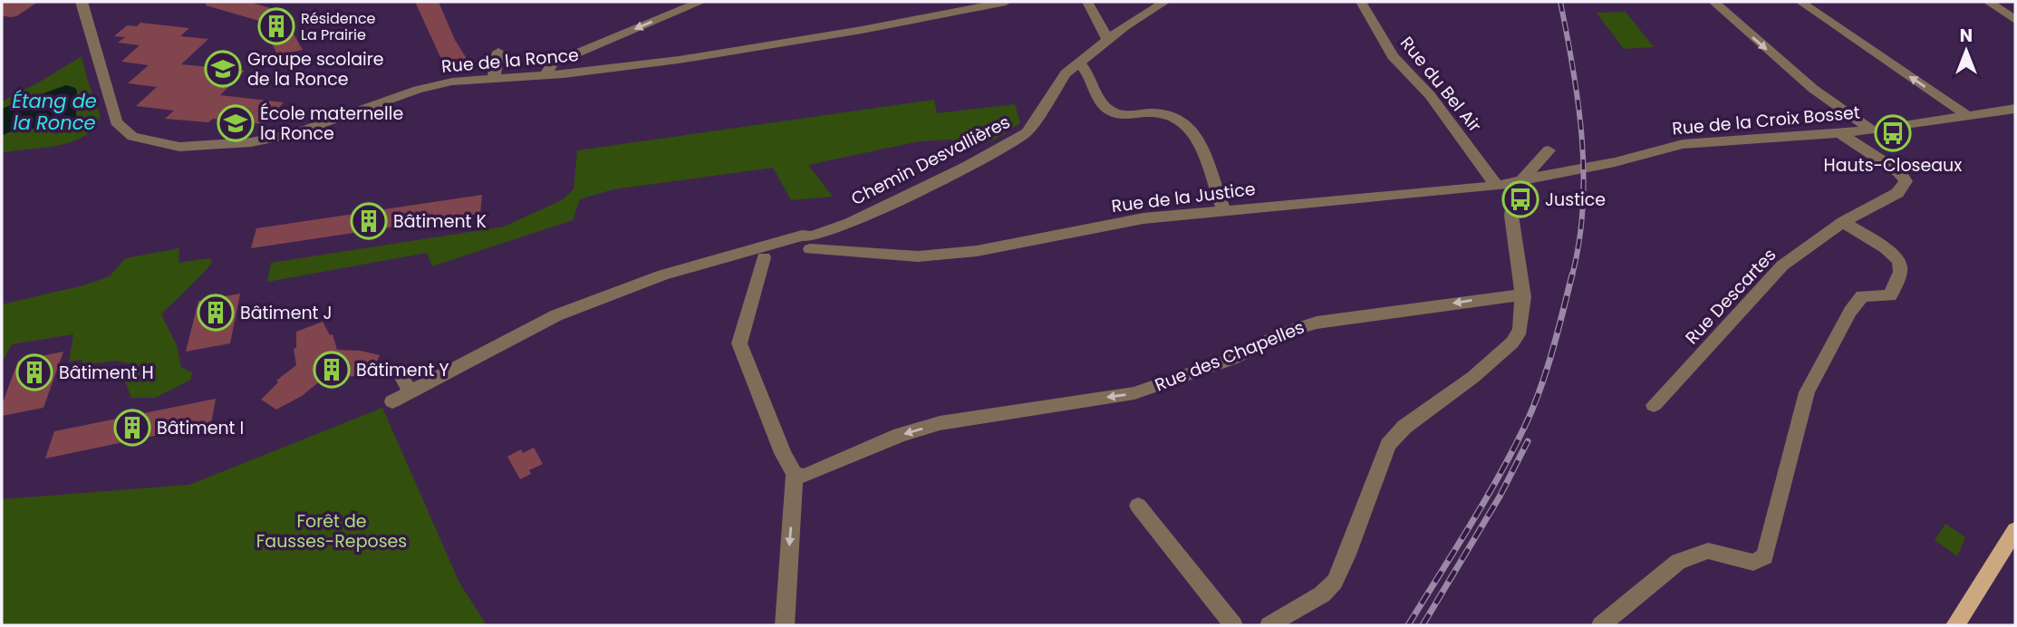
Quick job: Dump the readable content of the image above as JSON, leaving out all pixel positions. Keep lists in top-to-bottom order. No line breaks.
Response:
{"streets":{"street":["Rue de la Ronce","Rue du Bel Air","Rue de la Croix Bosset","Chemin Desvallières","Rue de la Justice","Rue Descartes","Rue des Chapelles"]},"crossings":[["Rue du Bel Air","Rue de la Justice"],["Rue de la Croix Bosset","Rue de la Justice"],["Rue de la Croix Bosset","Rue Descartes"],["Chemin Desvallières","Rue de la Justice"]],"one_way":["Rue des Chapelles"],"water":["Étang de la Ronce"],"parks":["Forêt de Fausses-Reposes"],"places":{"building":["Résidence La Prairie","Bâtiment K","Bâtiment J","Bâtiment Y","Bâtiment H","Bâtiment I"],"school or university":["Groupe scolaire de la Ronce","École maternelle la Ronce"],"bus stop":["Hauts-Closeaux","Justice"]},"north":"top"}
